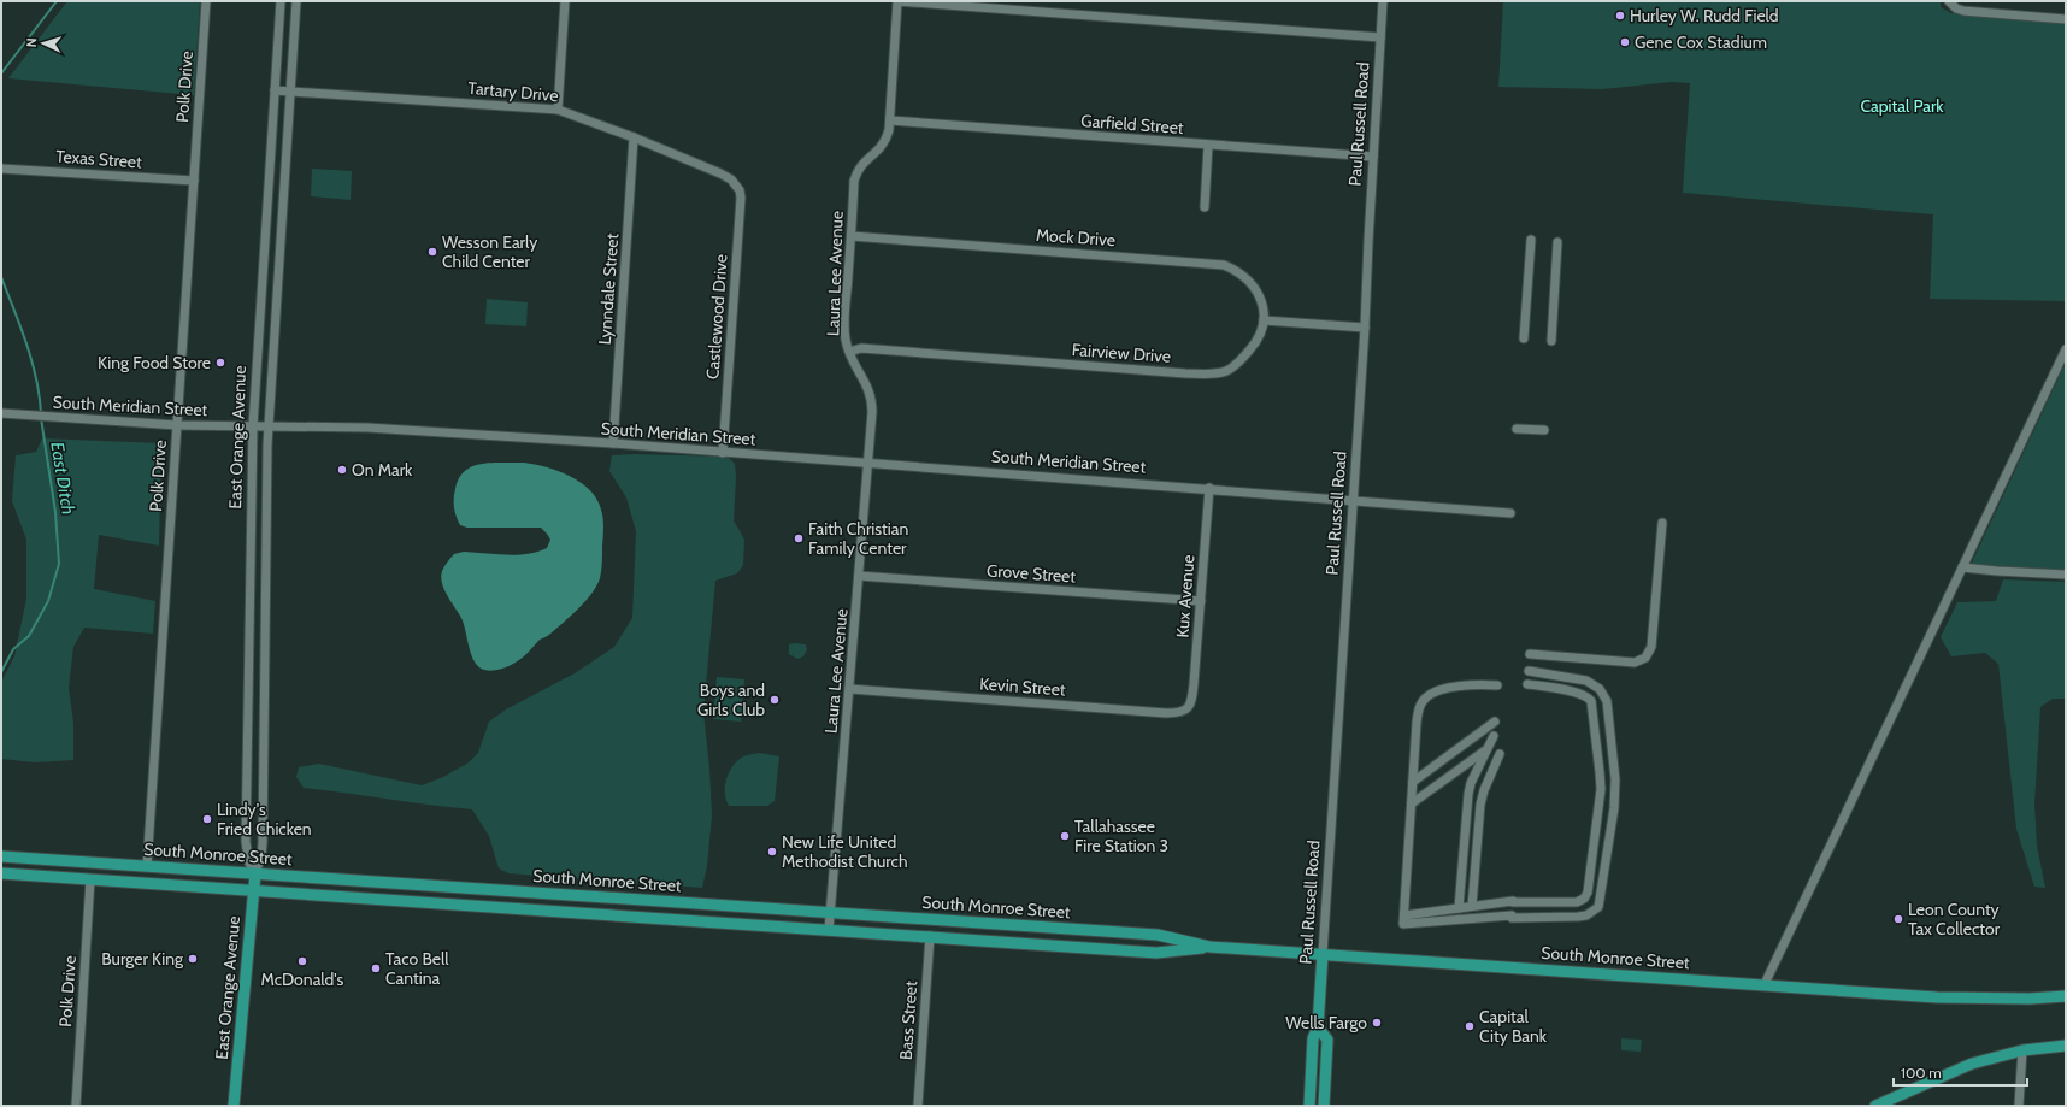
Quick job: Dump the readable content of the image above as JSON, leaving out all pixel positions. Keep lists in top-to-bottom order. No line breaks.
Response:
{"streets":{"main road":["Paul Russell Road","East Orange Avenue","South Monroe Street"],"street":["Polk Drive","Tartary Drive","Garfield Street","Texas Street","Mock Drive","Laura Lee Avenue","Lynndale Street","Castlewood Drive","Fairview Drive","South Meridian Street","Grove Street","Kux Avenue","Kevin Street","Bass Street"]},"crossings":[["Polk Drive","Texas Street"],["Polk Drive","South Meridian Street"],["Polk Drive","South Monroe Street"],["Tartary Drive","Lynndale Street"],["Tartary Drive","Castlewood Drive"],["Tartary Drive","East Orange Avenue"],["Garfield Street","Paul Russell Road"],["Garfield Street","Laura Lee Avenue"],["Paul Russell Road","South Meridian Street"],["Paul Russell Road","South Monroe Street"],["Mock Drive","Laura Lee Avenue"],["Mock Drive","Fairview Drive"],["Laura Lee Avenue","Fairview Drive"],["Laura Lee Avenue","South Meridian Street"],["Laura Lee Avenue","Grove Street"],["Laura Lee Avenue","Kevin Street"],["Laura Lee Avenue","South Monroe Street"],["Lynndale Street","South Meridian Street"],["Castlewood Drive","South Meridian Street"],["South Meridian Street","East Orange Avenue"],["South Meridian Street","Kux Avenue"],["East Orange Avenue","South Monroe Street"],["Grove Street","Kux Avenue"],["Kux Avenue","Kevin Street"],["South Monroe Street","Bass Street"]],"water":["East Ditch"],"parks":["Capital Park"],"places":["Hurley W. Rudd Field","Gene Cox Stadium","Wesson Early Child Center","King Food Store","On Mark","Faith Christian Family Center","Boys and Girls Club","Lindy's Fried Chicken","Tallahassee Fire Station 3","New Life United Methodist Church","Leon County Tax Collector","Burger King","McDonald's","Taco Bell Cantina","Wells Fargo","Capital City Bank"],"scale_bar":"100 m","north":"left"}
